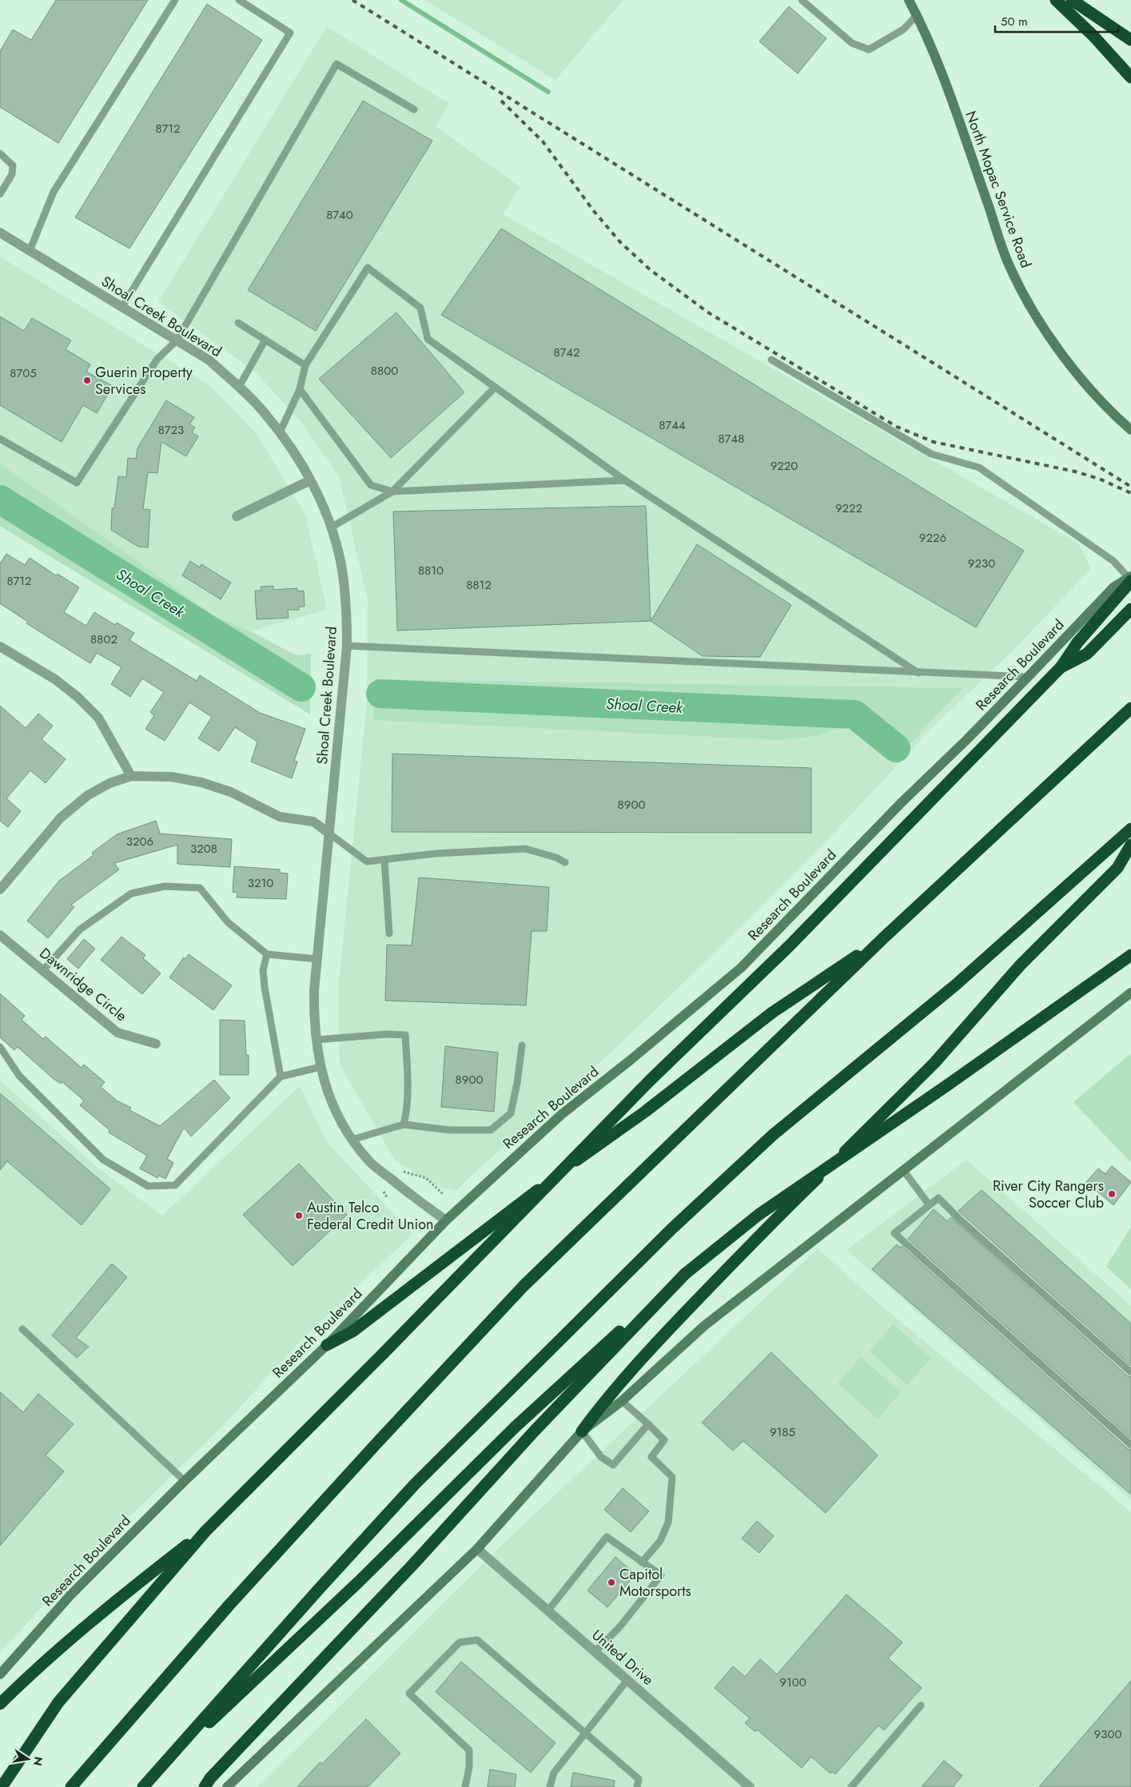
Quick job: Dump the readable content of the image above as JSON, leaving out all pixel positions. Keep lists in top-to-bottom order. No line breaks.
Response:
{"streets":{"main road":["North Mopac Service Road","Research Boulevard"],"street":["Shoal Creek Boulevard","Dawnridge Circle","United Drive"]},"crossings":[["Shoal Creek Boulevard","Research Boulevard"]],"water":["Shoal Creek"],"places":["Guerin Property Services","River City Rangers Soccer Club","Austin Telco Federal Credit Union","Capitol Motorsports"],"house_numbers":["8712","8740","8742","8800","8705","8744","8723","8748","9220","9222","9226","9230","8810","8712","8812","8802","8900","3206","3208","3210","8900","9185","9100","9300"],"scale_bar":"50 m","north":"right"}
